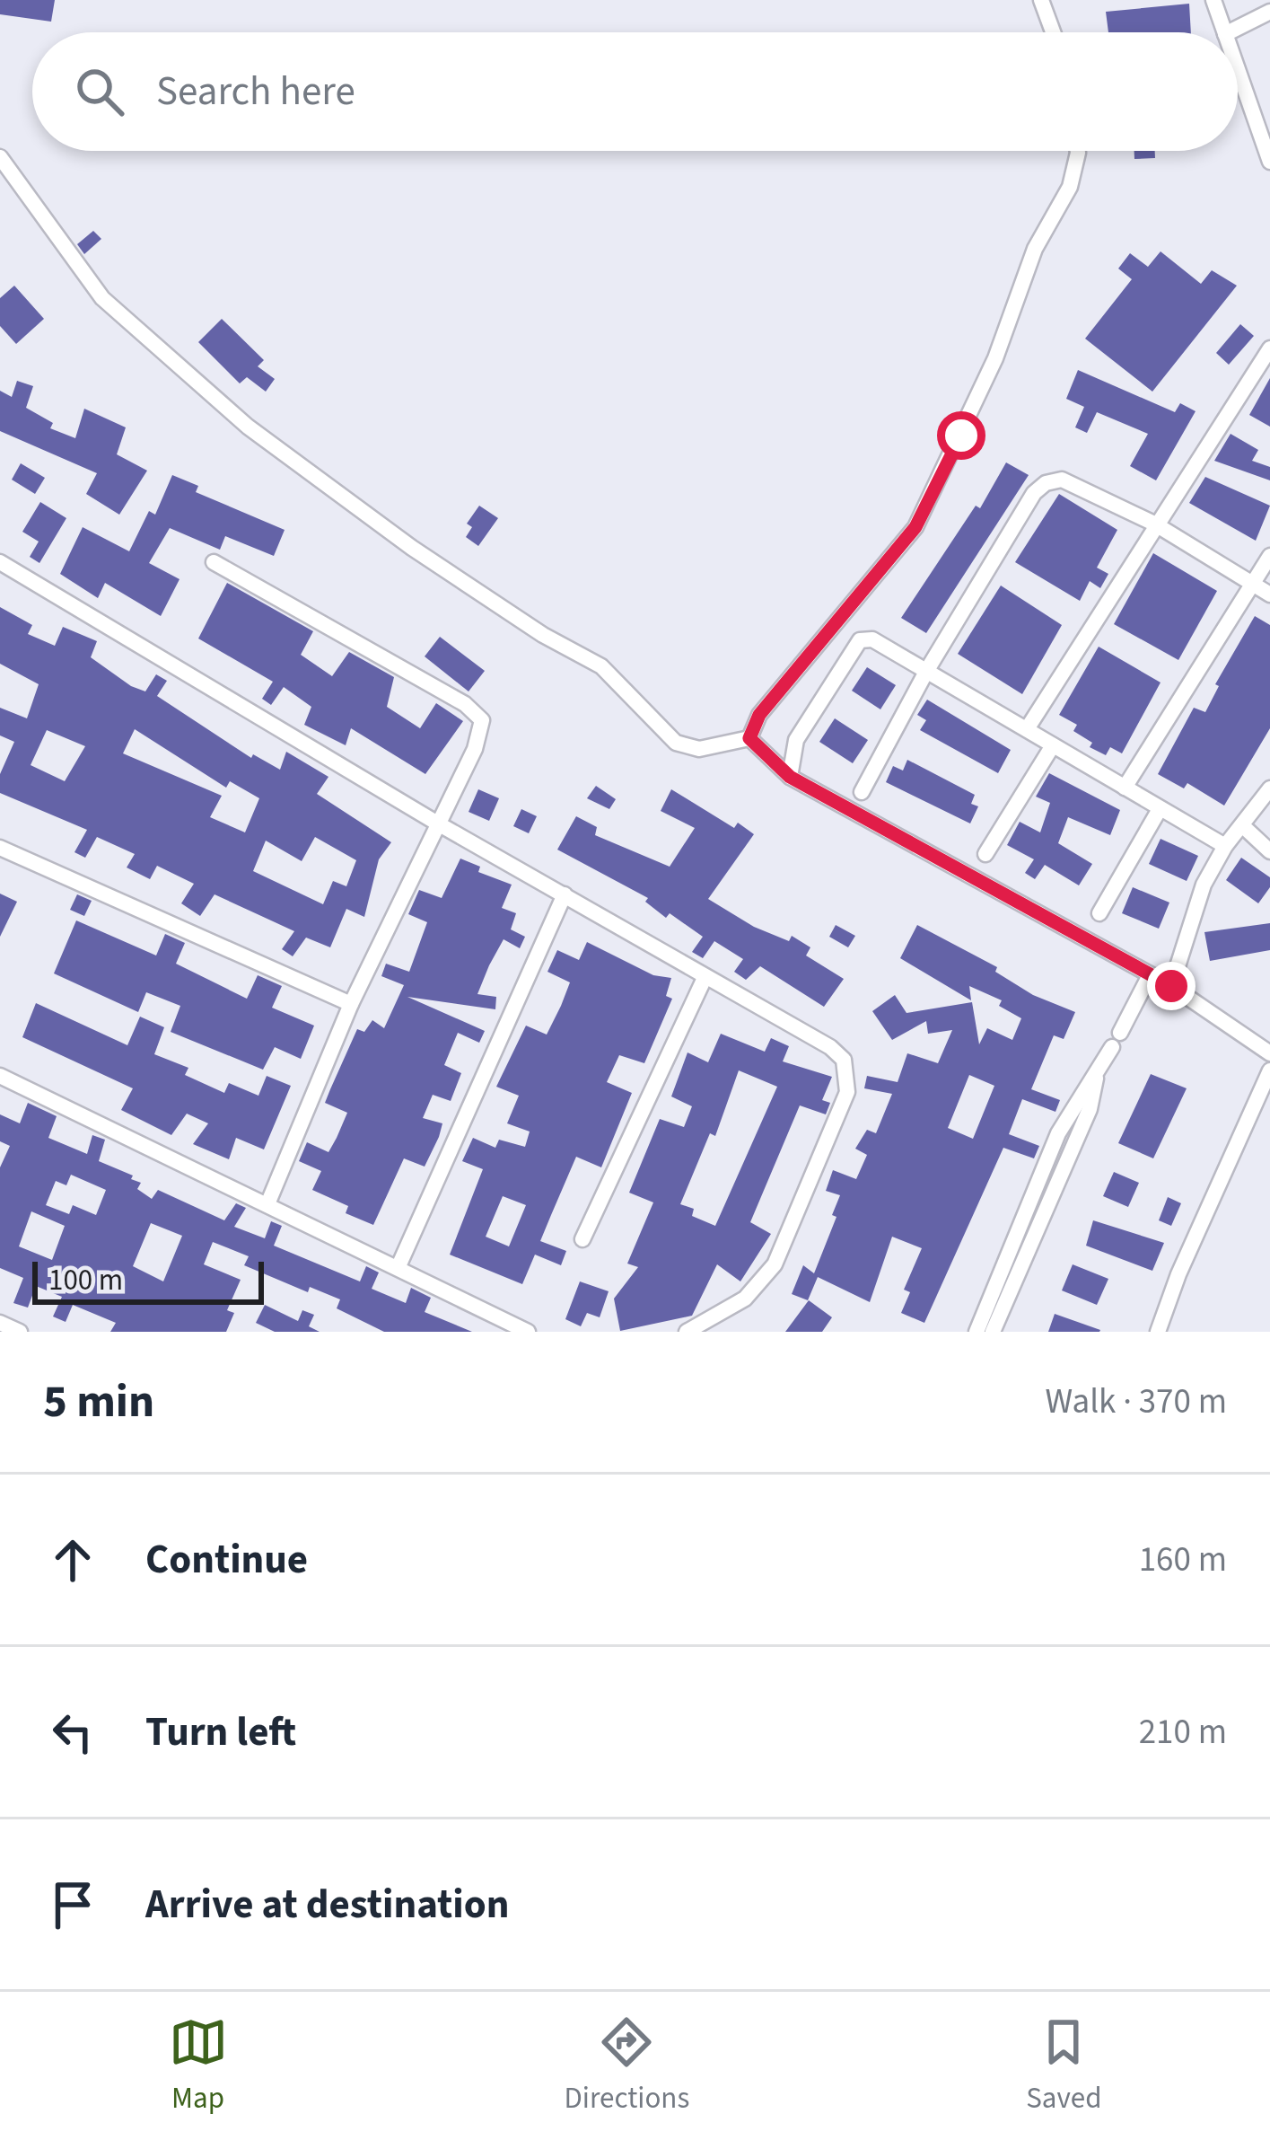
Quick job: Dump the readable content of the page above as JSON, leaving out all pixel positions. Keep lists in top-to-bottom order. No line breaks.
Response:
{"scale_bar":"100 m","page":{"search":"Search here","scale":"100 m","heading":["5 min","Walk · 370 m"],"list":[["Continue","160 m"],["Turn left","210 m"],"Arrive at destination"],"nav":["Map","Directions","Saved"]}}
